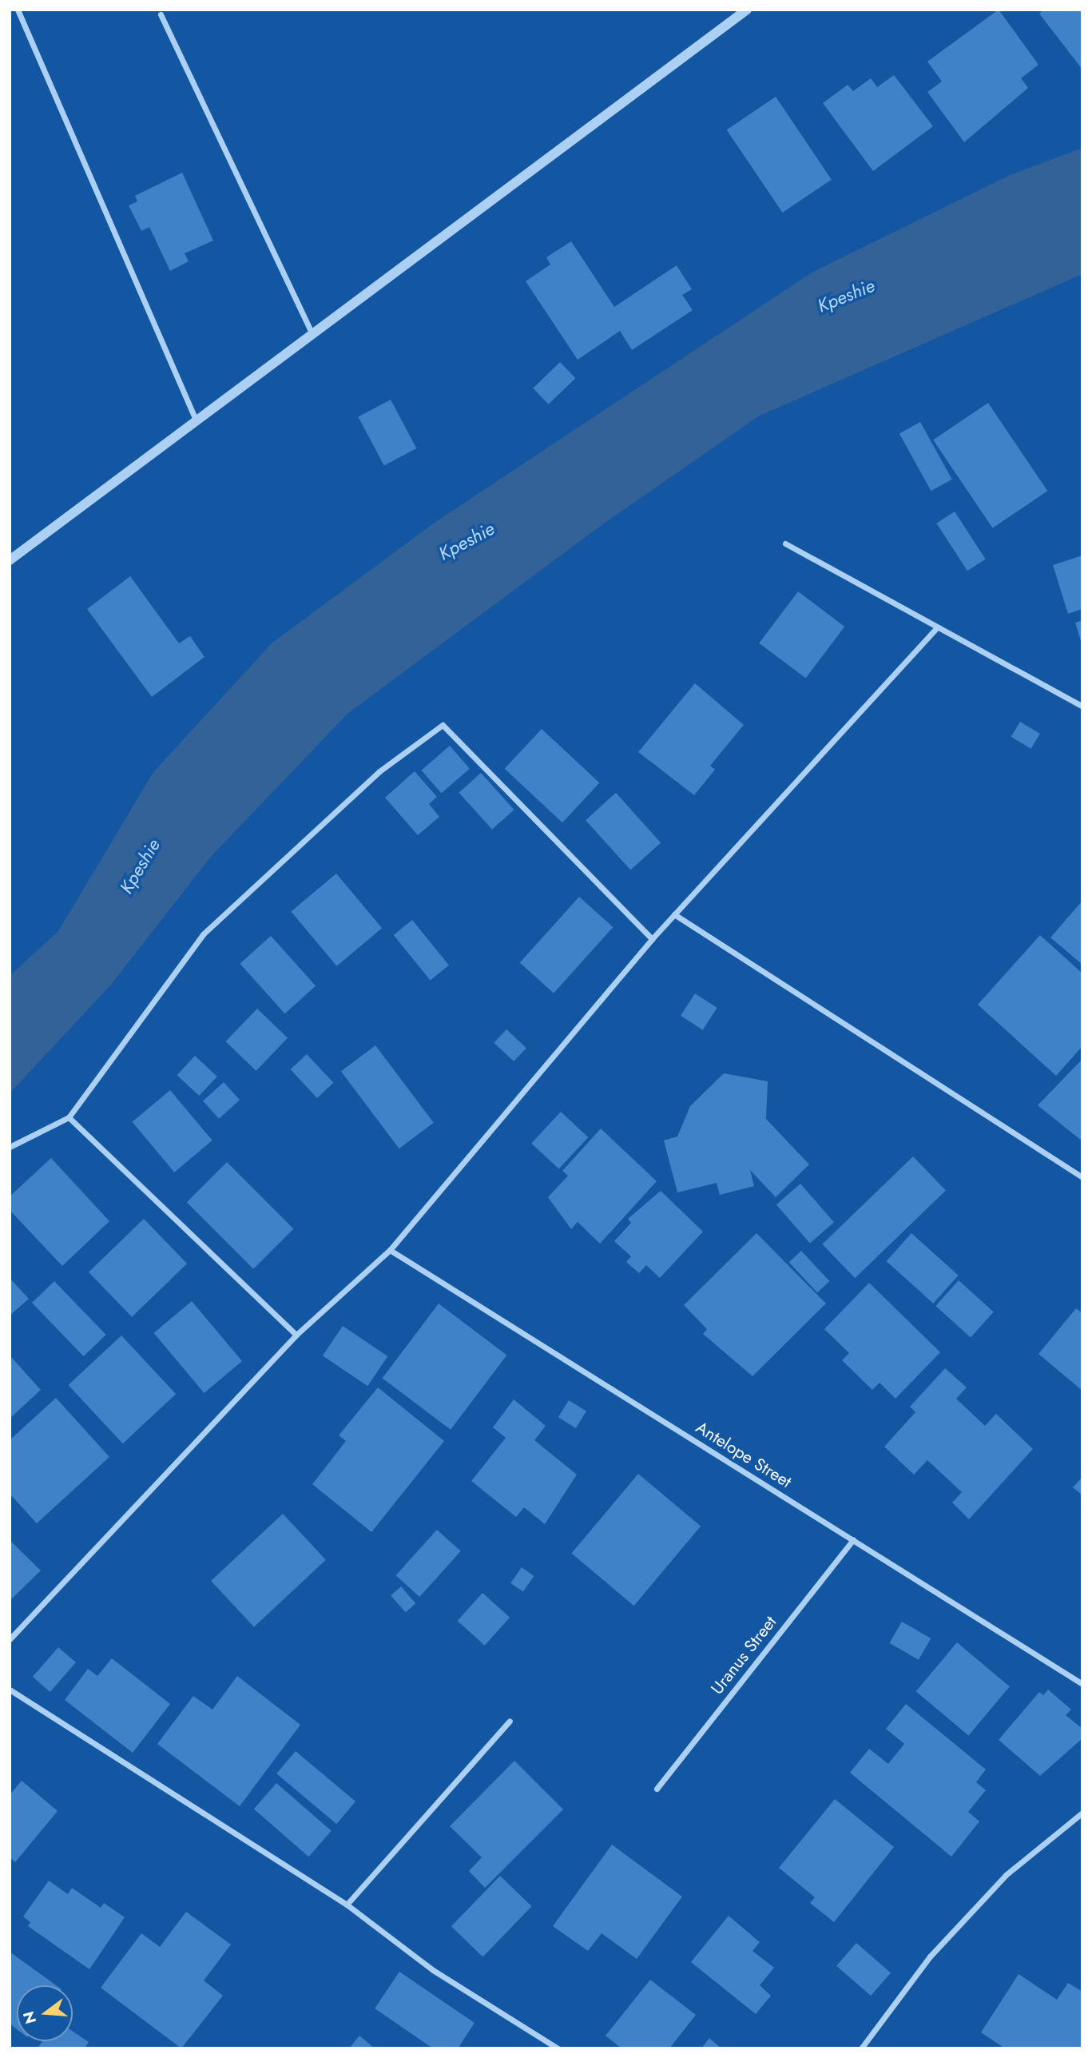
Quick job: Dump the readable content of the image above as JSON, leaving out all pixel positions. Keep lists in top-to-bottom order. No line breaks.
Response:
{"streets":{"street":["Antelope Street","Uranus Street"]},"crossings":[["Antelope Street","Uranus Street"]],"water":["Kpeshie"],"north":"left"}
